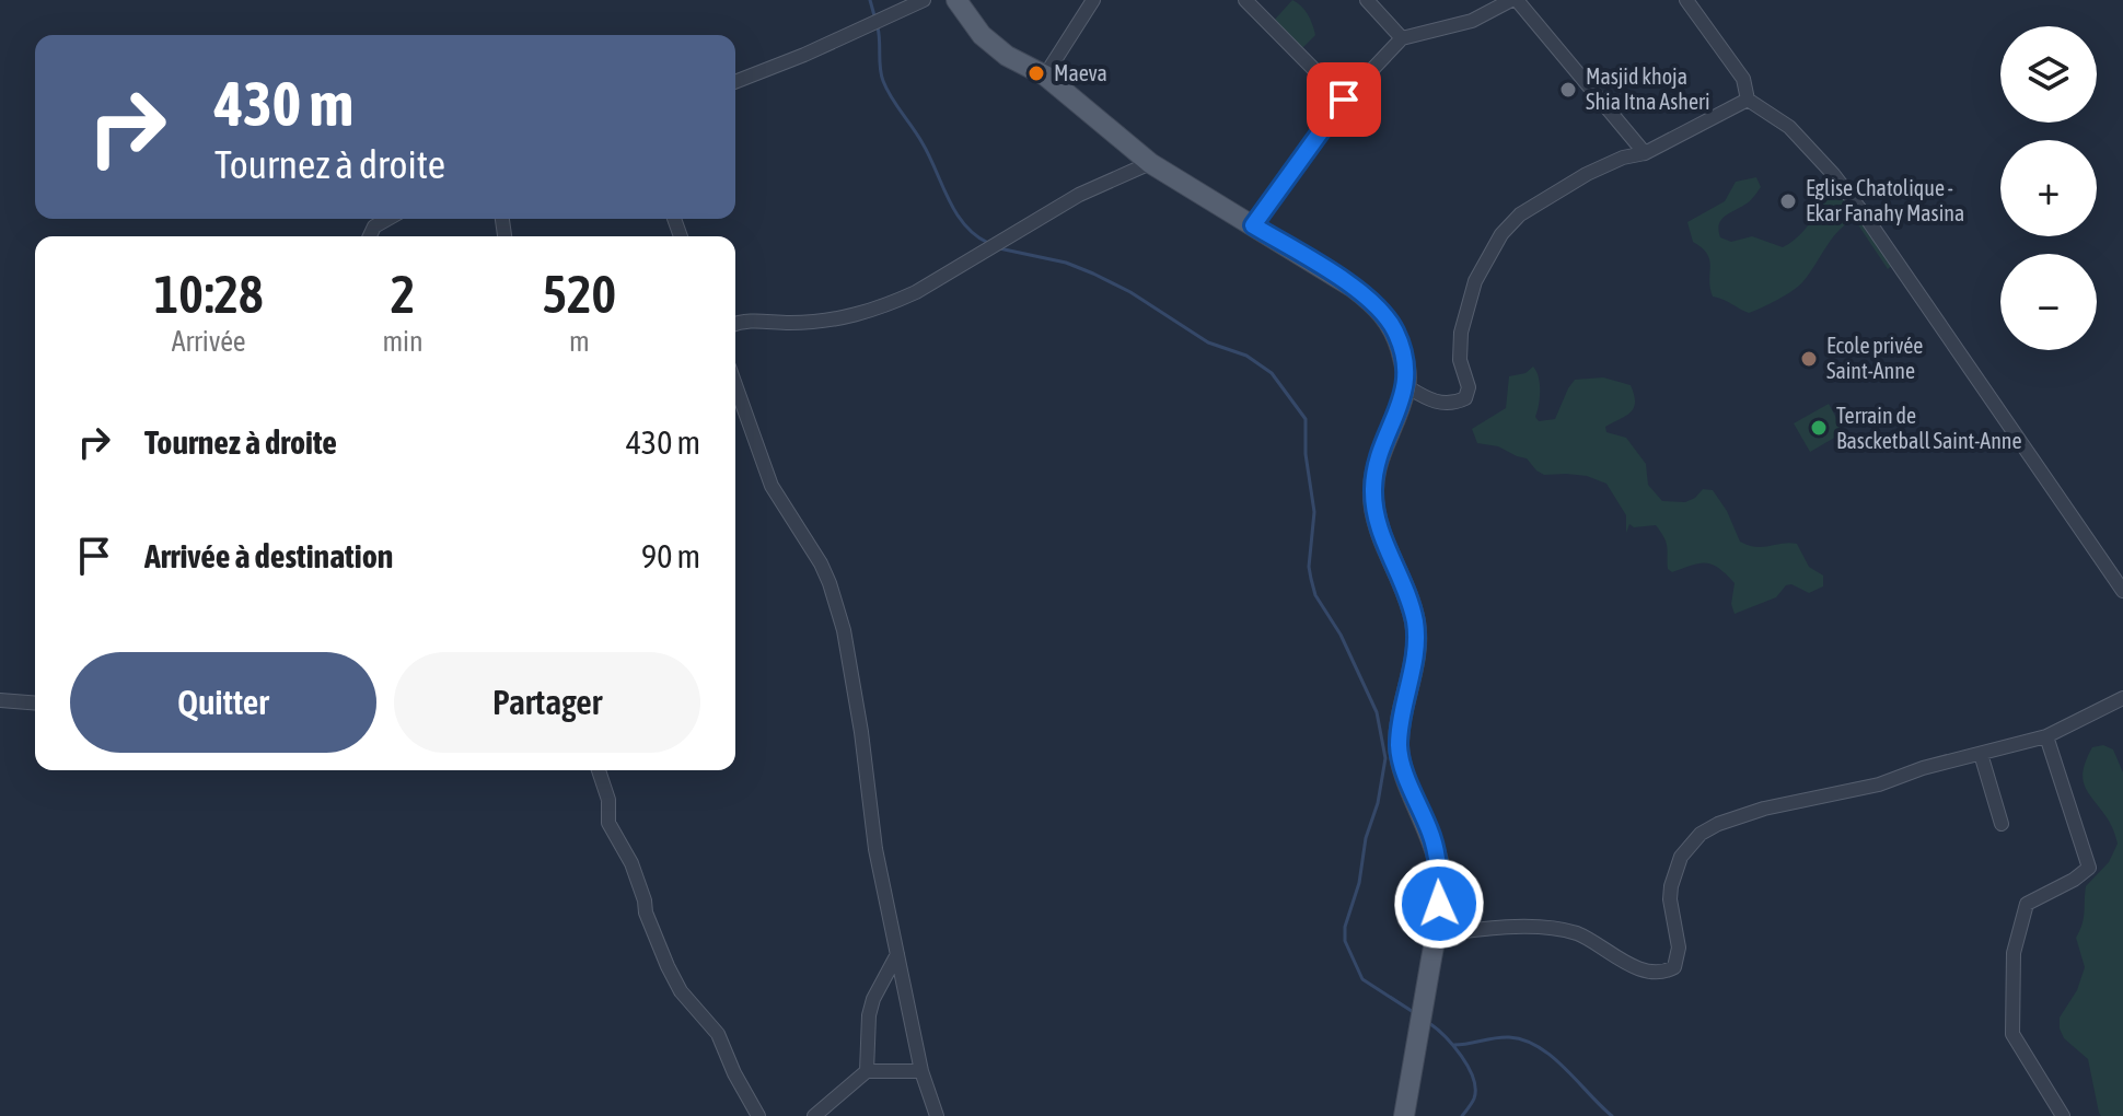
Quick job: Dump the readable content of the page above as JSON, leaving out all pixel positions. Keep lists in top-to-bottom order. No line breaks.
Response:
{"places":["Maeva","Masjid khoja Shia Itna Asheri","Eglise Chatolique - Ekar Fanahy Masina","Ecole privée Saint-Anne","Terrain de Bascketball Saint-Anne"],"page":{"map_buttons":["+","−"],"turn":["430 m","Tournez à droite"],"eta":["10:28","Arrivée","2","min","520","m"],"list":[{"name":"Tournez à droite","value":"430 m"},{"name":"Arrivée à destination","value":"90 m"}],"buttons":["Quitter","Partager"]}}
